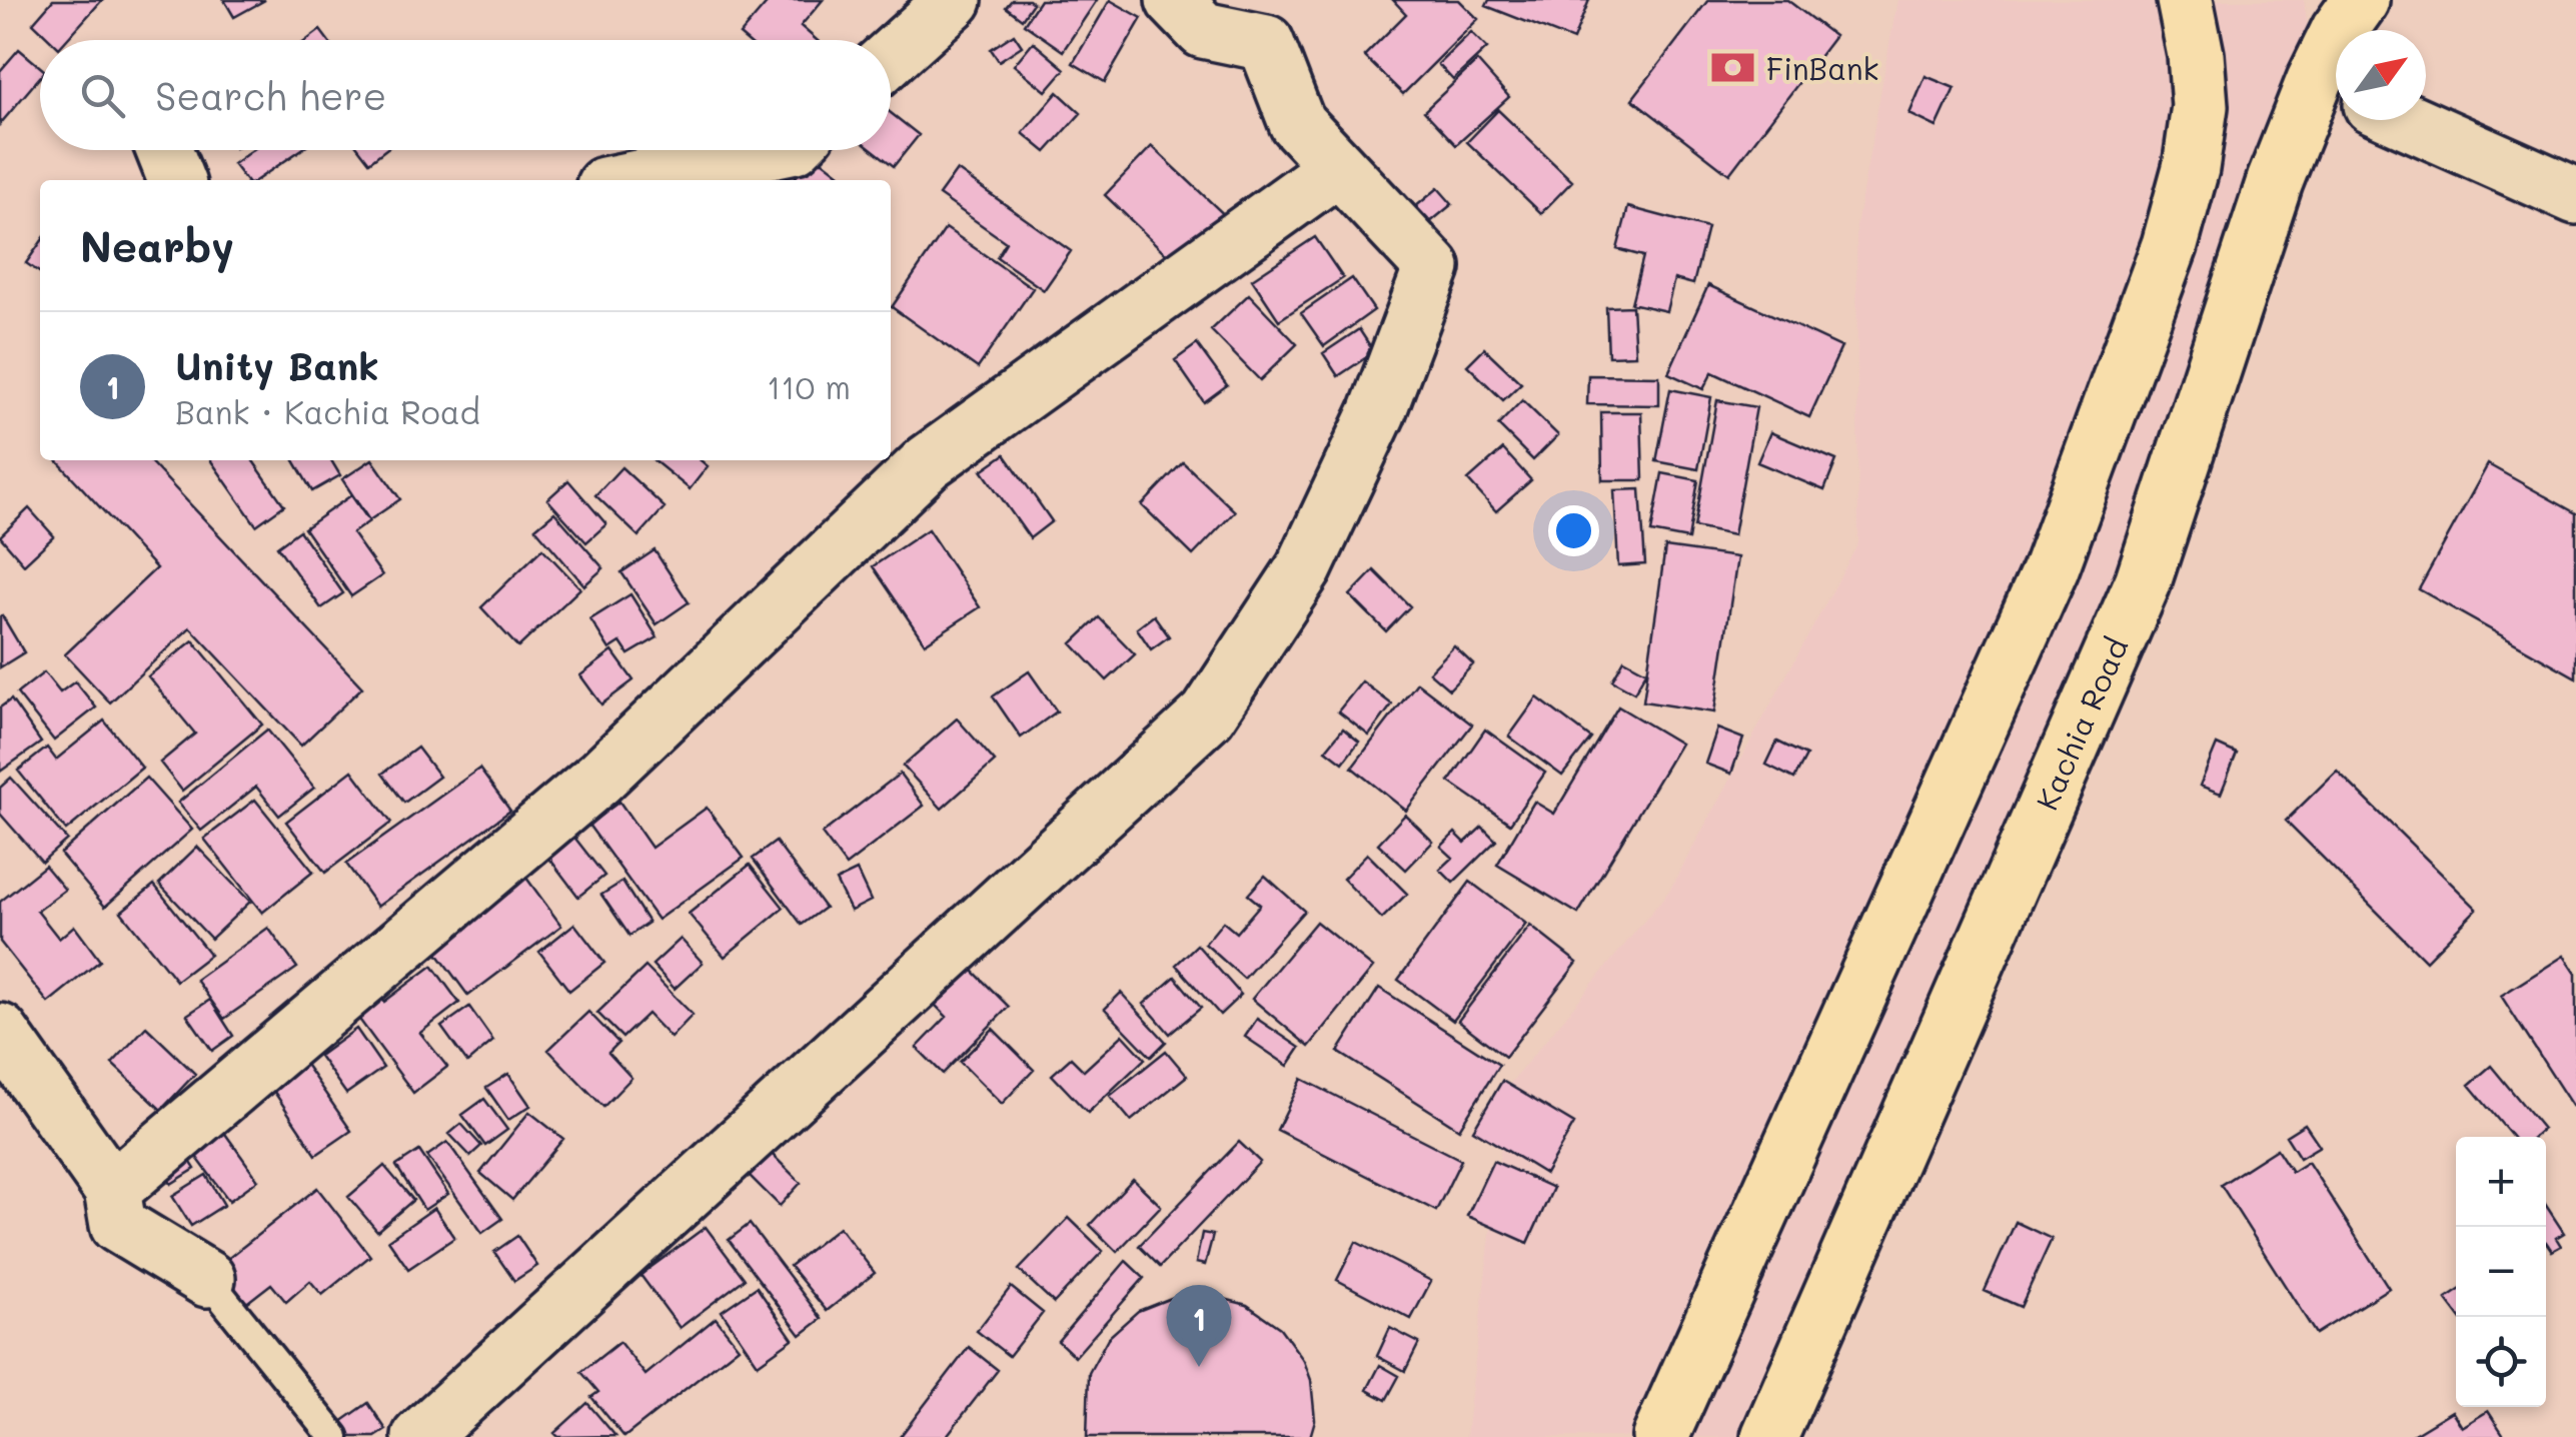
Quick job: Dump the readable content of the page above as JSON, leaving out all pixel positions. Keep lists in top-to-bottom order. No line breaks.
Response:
{"streets":{"main road":["Kachia Road"]},"places":{"bank":["FinBank"]},"north":"top right","page":{"search":"Search here","heading":"Nearby","list":[{"mark":"1","name":"Unity Bank","note":"Bank · Kachia Road","value":"110 m"}],"map_buttons":["+","−"],"pins":"1"}}
